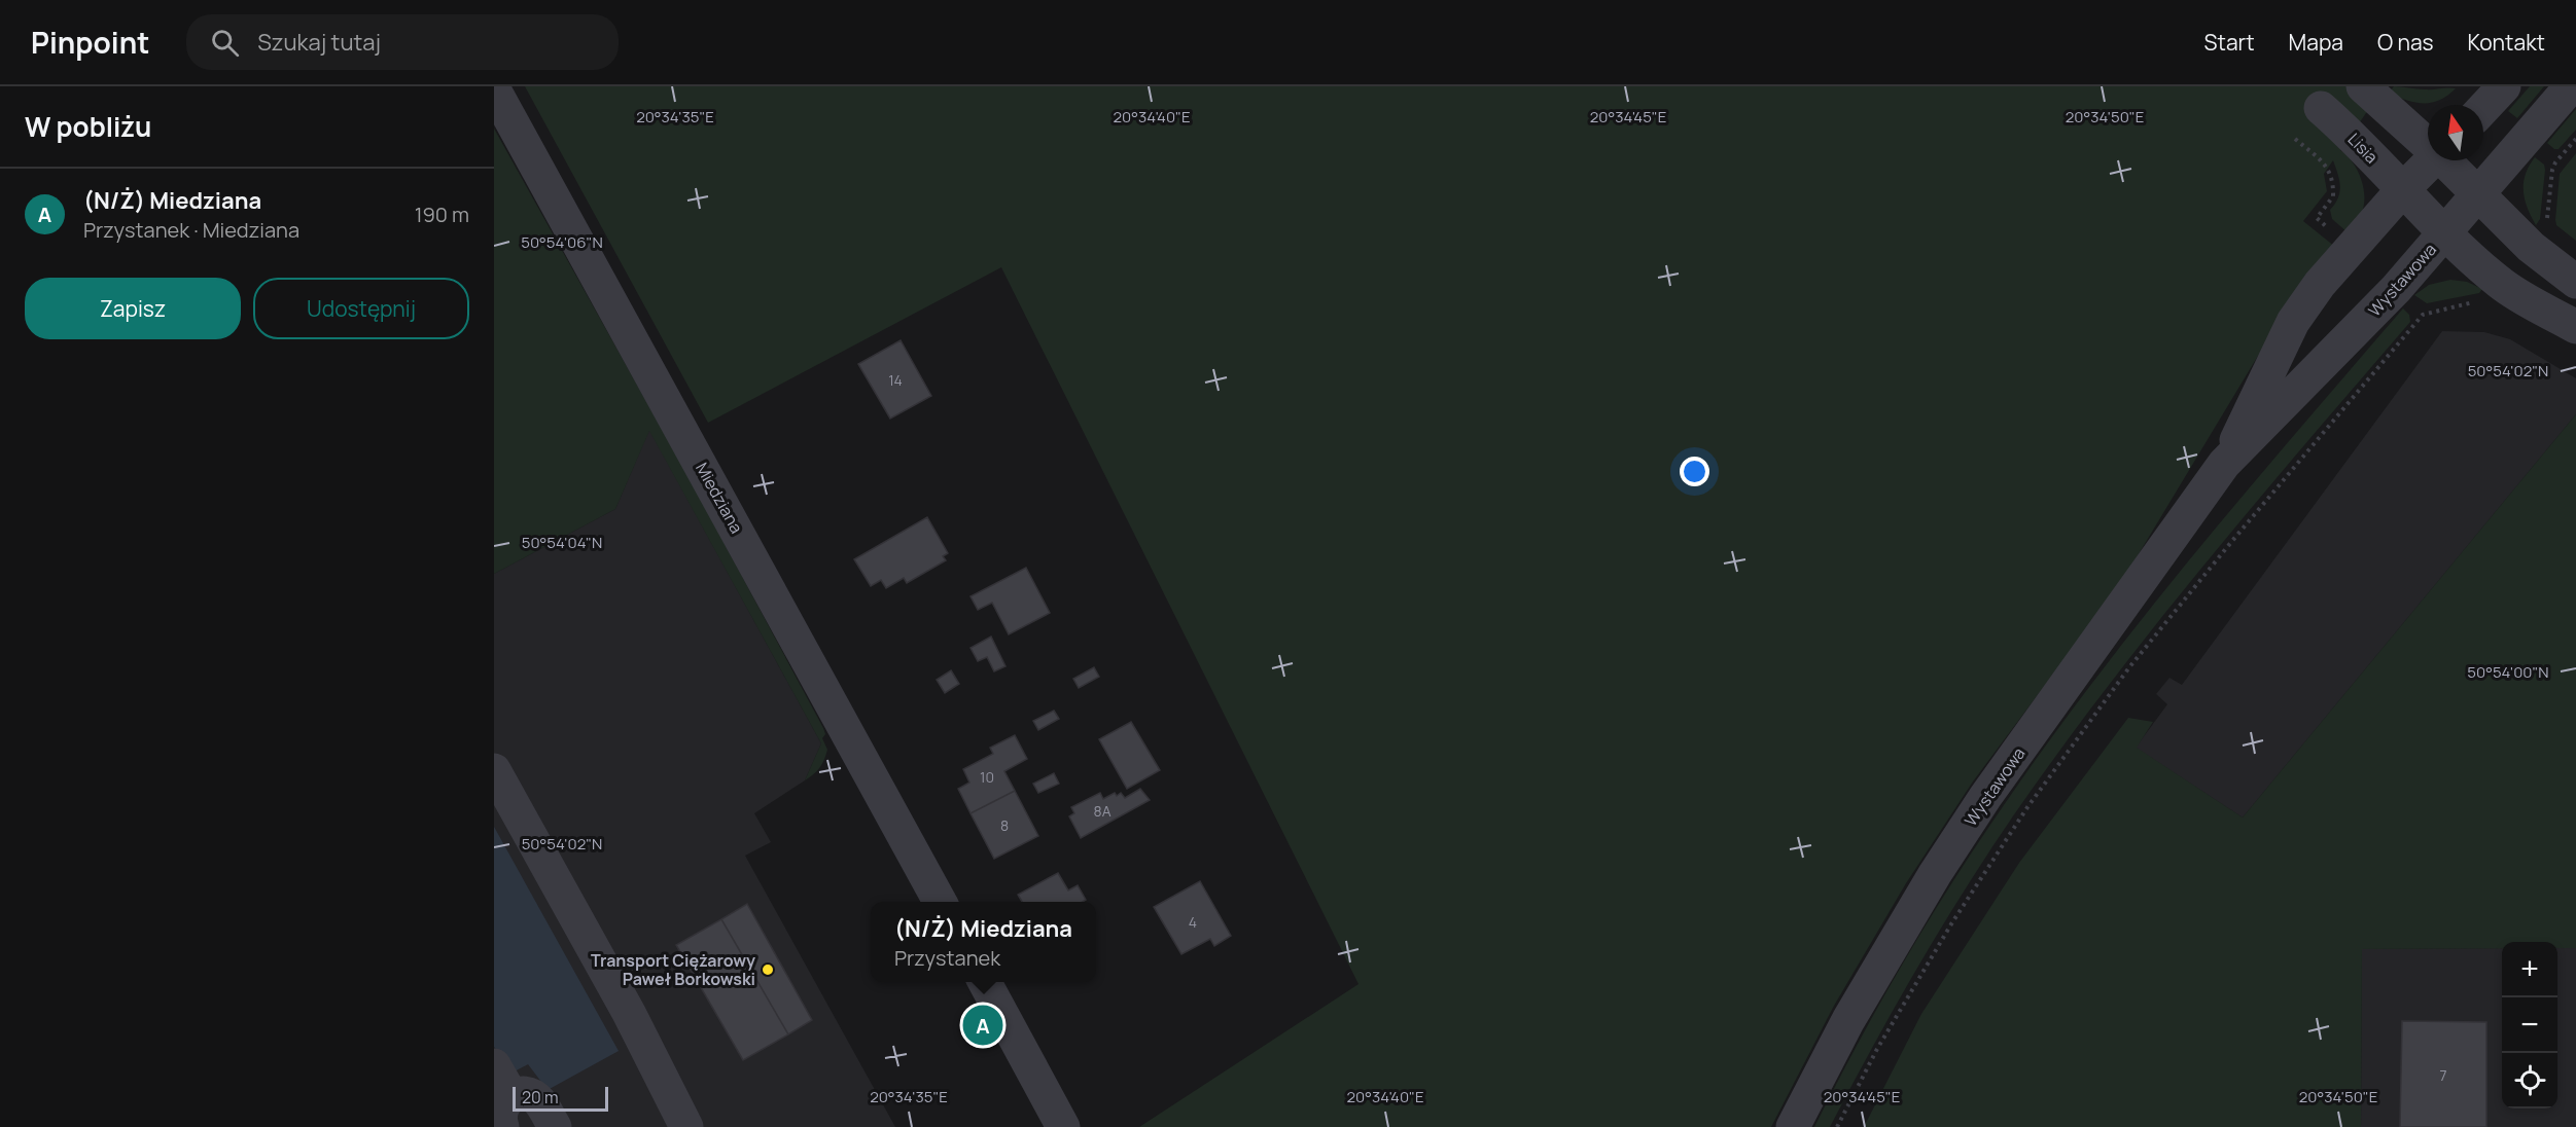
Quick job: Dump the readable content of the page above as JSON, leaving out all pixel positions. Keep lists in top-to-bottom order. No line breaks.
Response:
{"streets":{"street":["Lisia","Wystawowa","Miedziana"]},"crossings":[["Lisia","Wystawowa"]],"places":["Transport Ciężarowy Paweł Borkowski"],"house_numbers":["14","10","8A","8","4","7"],"scale_bar":"20 m","north":"top","page":{"header":"Pinpoint","search":"Szukaj tutaj","nav":["Start","Mapa","O nas","Kontakt"],"heading":"W pobliżu","list":[{"mark":"A","name":"(N/Ż) Miedziana","note":"Przystanek · Miedziana","value":"190 m"}],"buttons":["Zapisz","Udostępnij"],"popup":["(N/Ż) Miedziana","Przystanek"],"map_buttons":["+","−"],"pins":"A","scale":"20 m"},"coordinates":["20°34'35\"E","20°34'40\"E","20°34'45\"E","20°34'50\"E","50°54'06\"N","50°54'02\"N","50°54'04\"N","50°54'00\"N"]}
